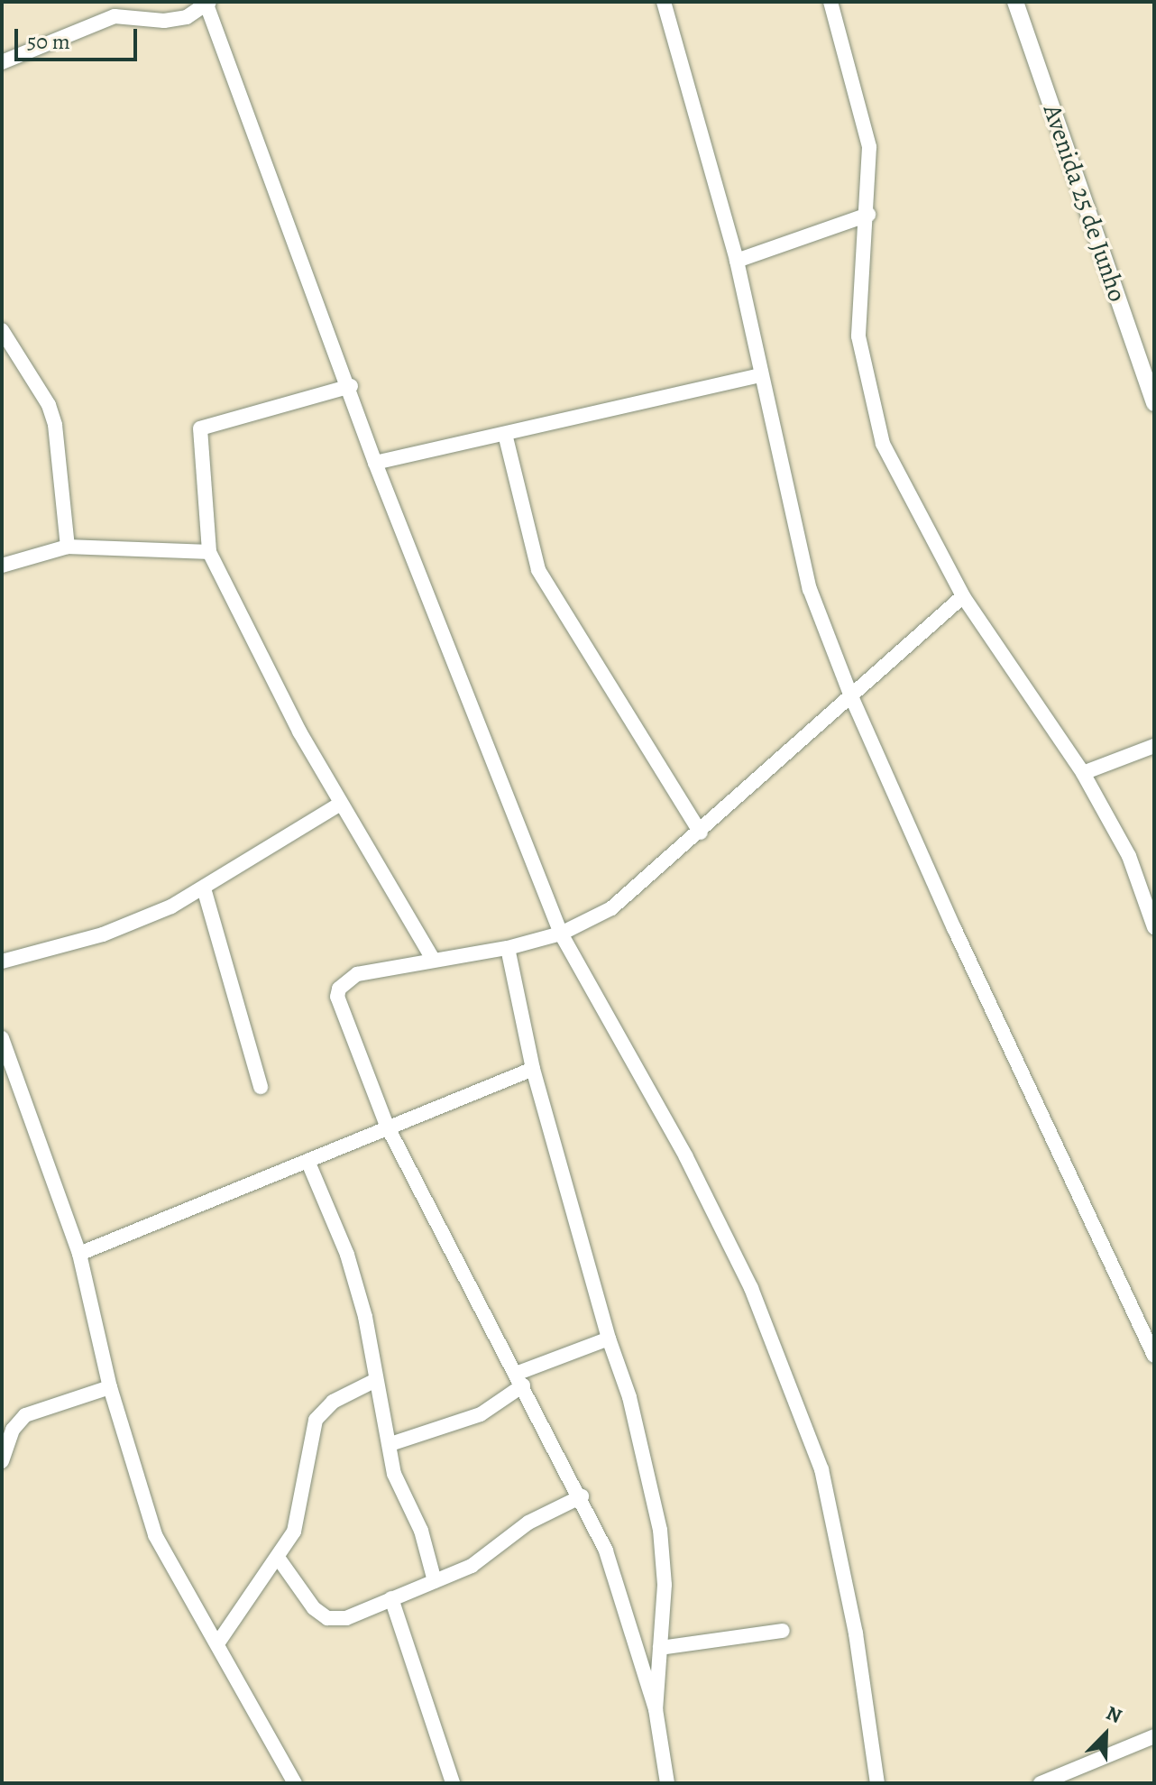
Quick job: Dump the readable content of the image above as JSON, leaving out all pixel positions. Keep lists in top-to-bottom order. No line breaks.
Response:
{"streets":{"street":["Avenida 25 de Junho"]},"scale_bar":"50 m","north":"top right"}
